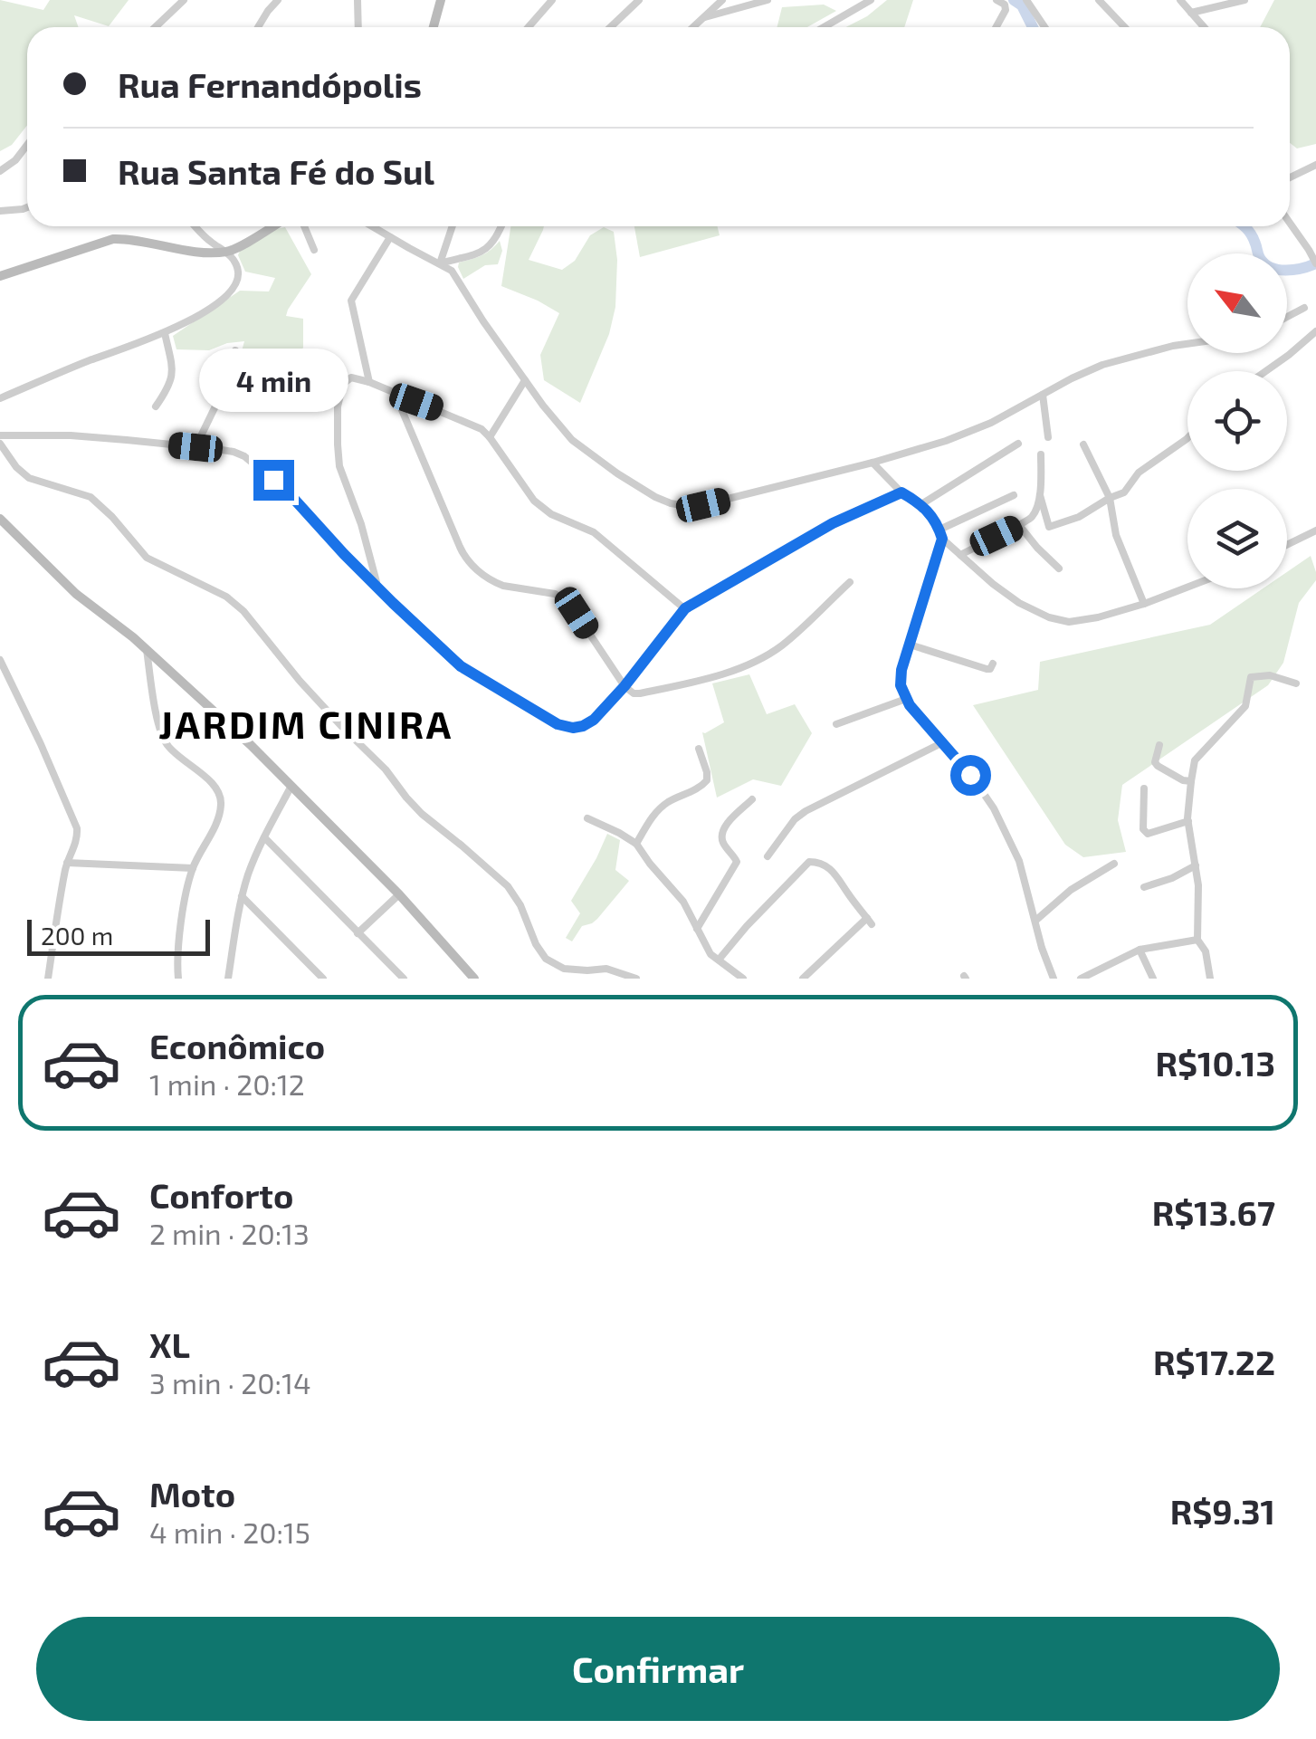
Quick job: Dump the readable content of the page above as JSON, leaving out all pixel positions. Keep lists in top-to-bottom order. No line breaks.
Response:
{"districts":["JARDIM CINIRA"],"scale_bar":"200 m","north":"top left","page":{"banner":["Rua Fernandópolis","Rua Santa Fé do Sul"],"bubble":"4 min","scale":"200 m","list":[{"name":"Econômico","note":"1 min · 20:12","value":"R$10.13"},{"name":"Conforto","note":"2 min · 20:13","value":"R$13.67"},{"name":"XL","note":"3 min · 20:14","value":"R$17.22"},{"name":"Moto","note":"4 min · 20:15","value":"R$9.31"}],"buttons":"Confirmar"}}
